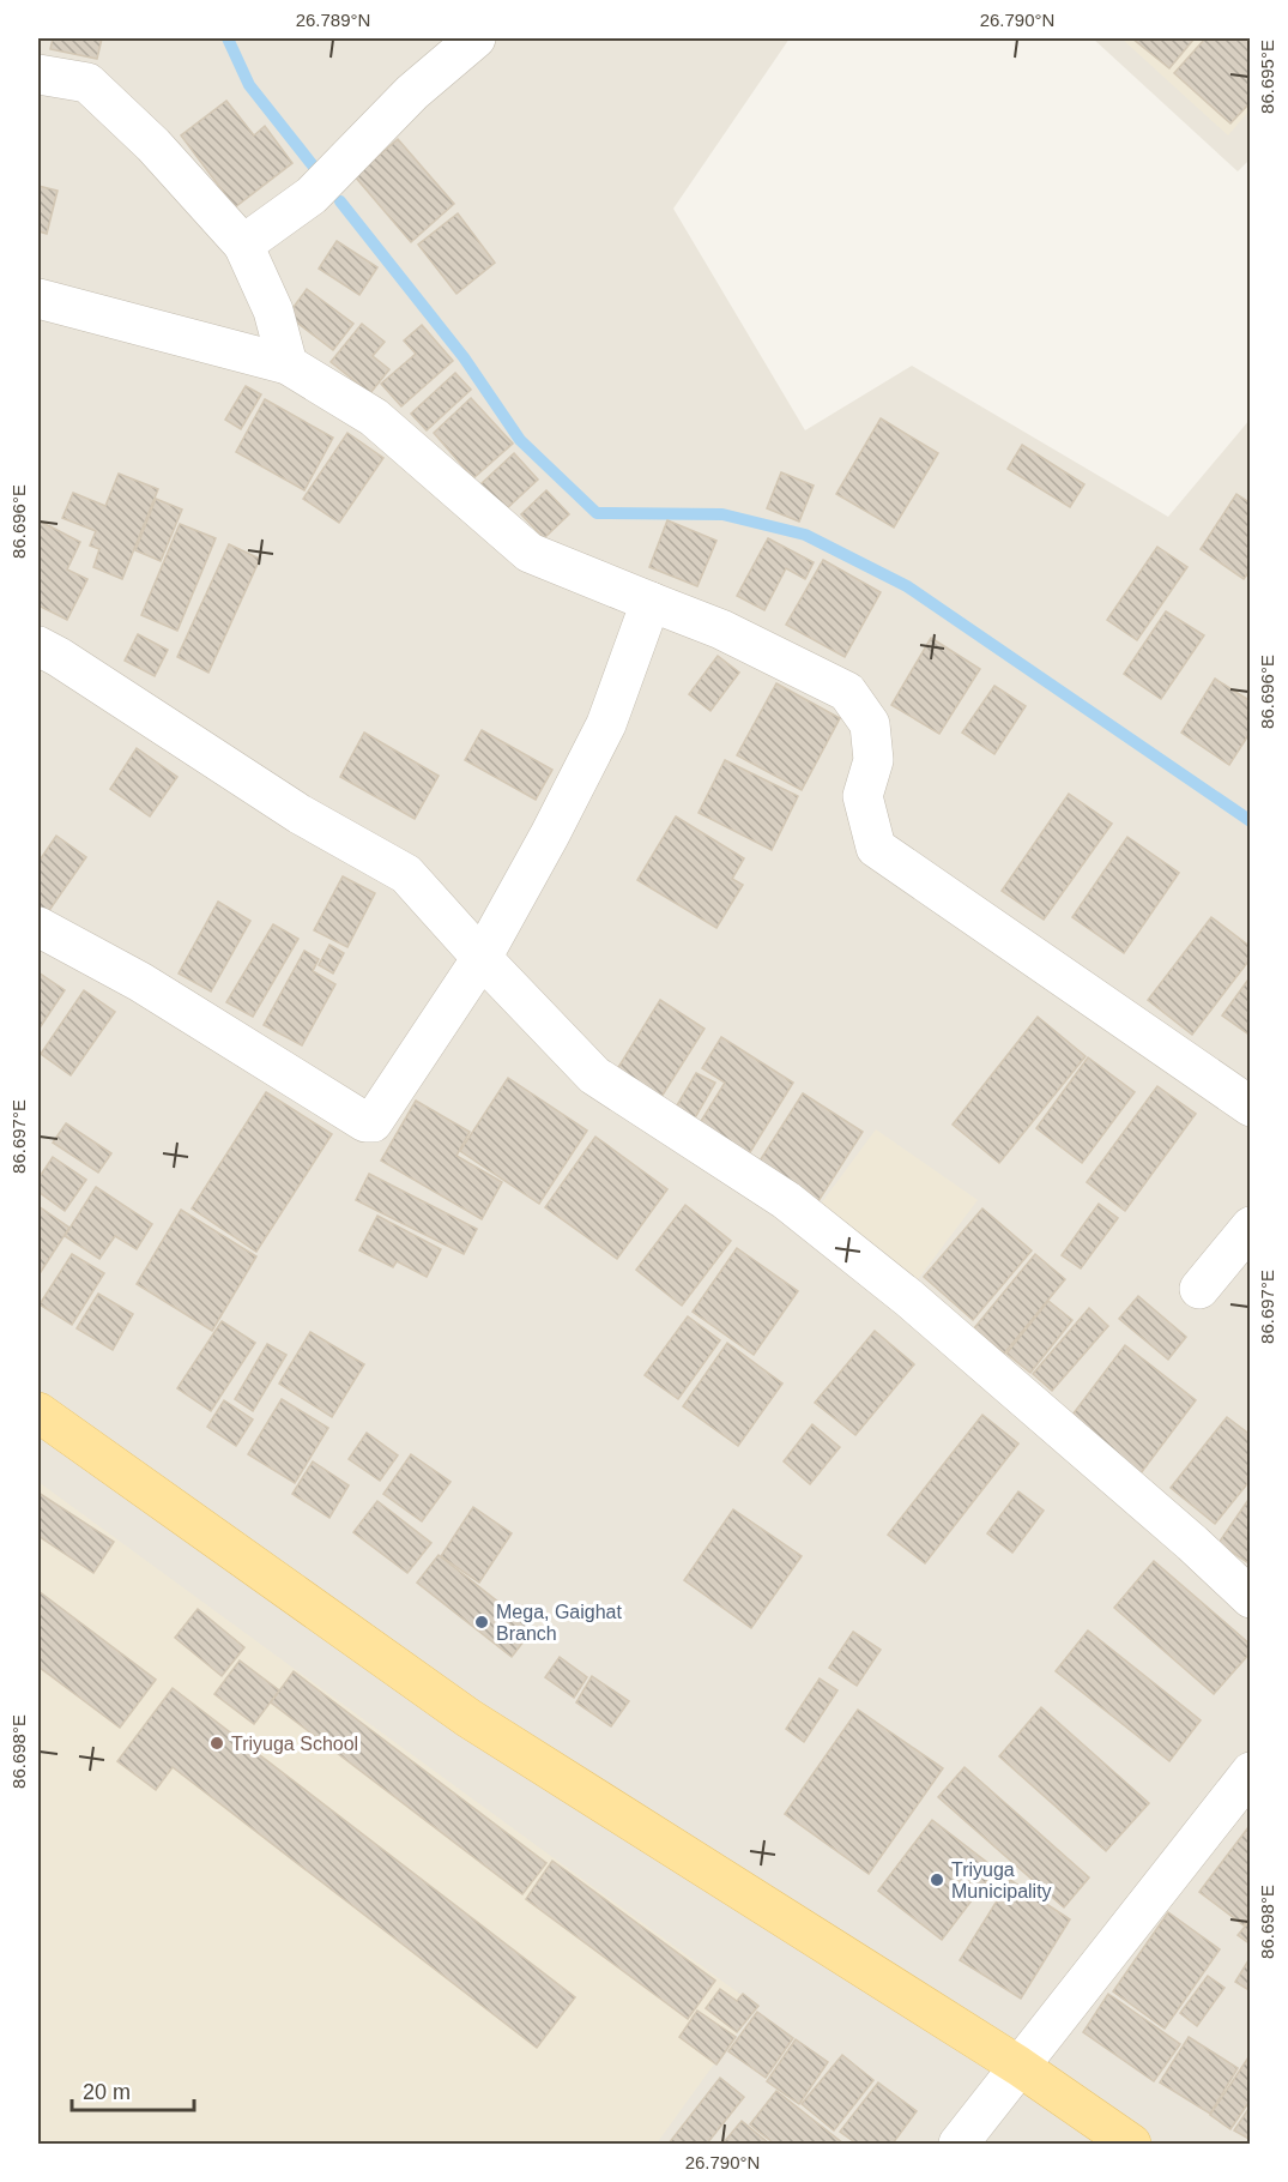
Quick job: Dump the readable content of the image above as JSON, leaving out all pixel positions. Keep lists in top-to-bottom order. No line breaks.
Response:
{"places":["Mega, Gaighat Branch","Triyuga School","Triyuga Municipality"],"scale_bar":"20 m","coordinates":["26.789°N","26.790°N","86.695°E","86.696°E","86.697°E","86.698°E"]}
